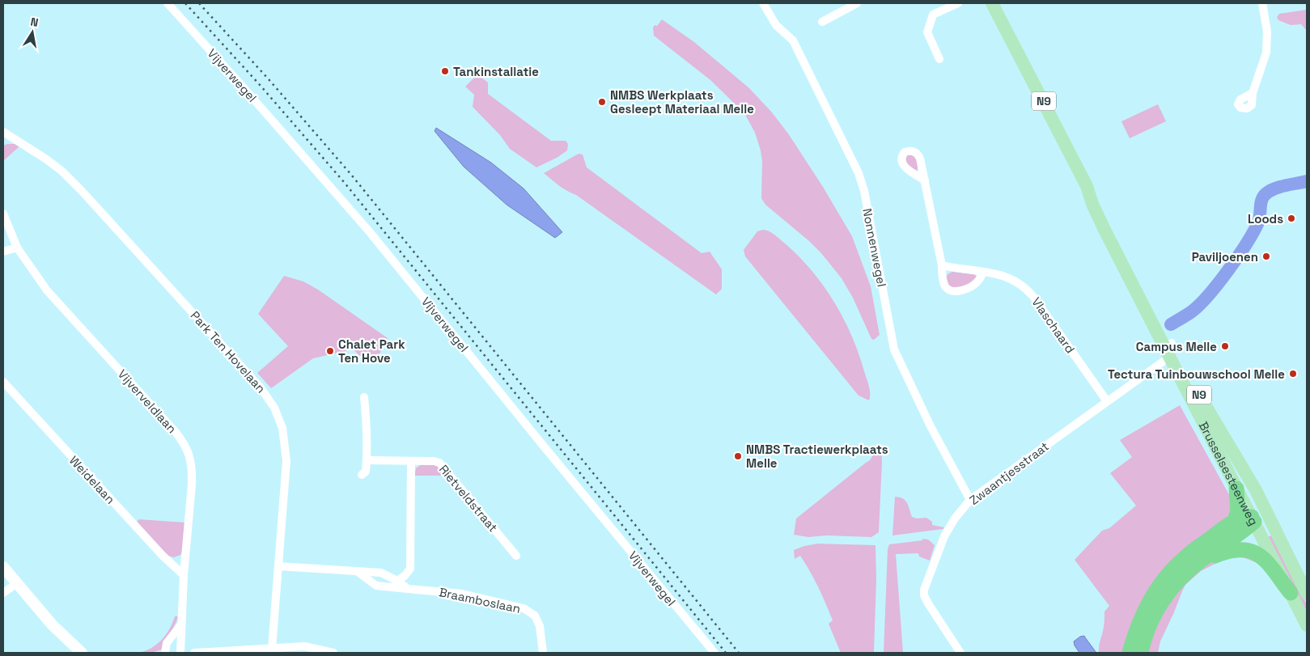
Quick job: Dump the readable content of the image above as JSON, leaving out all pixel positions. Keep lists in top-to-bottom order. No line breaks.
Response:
{"streets":{"main road":["N9","Brusselsesteenweg"],"street":["Vijverwegel","Nonnenwegel","Vlaschaard","Park Ten Hovelaan","Vijverveldlaan","Zwaantjesstraat","Weidelaan","Rietveldstraat","Braamboslaan"]},"crossings":[["Nonnenwegel","Zwaantjesstraat"],["Vlaschaard","Zwaantjesstraat"],["Vijverveldlaan","Weidelaan"],["Zwaantjesstraat","Brusselsesteenweg"]],"places":["Tankinstallatie","NMBS Werkplaats Gesleept Materiaal Melle","Loods","Paviljoenen","Campus Melle","Chalet Park Ten Hove","Tectura Tuinbouwschool Melle","NMBS Tractiewerkplaats Melle"],"north":"top"}
